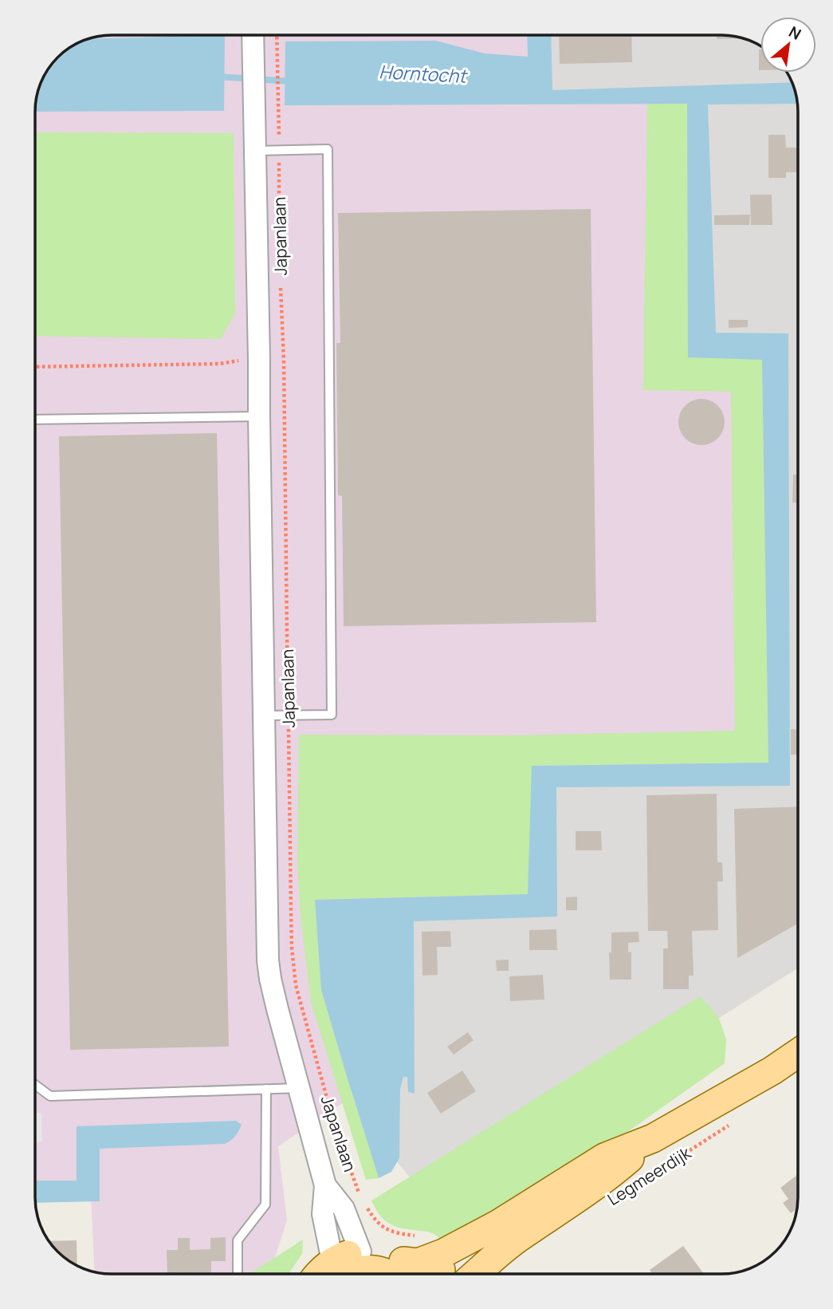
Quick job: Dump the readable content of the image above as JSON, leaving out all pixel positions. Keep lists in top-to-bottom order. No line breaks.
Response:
{"streets":{"main road":["Legmeerdijk"],"street":["Japanlaan"]},"water":["Horntocht"],"north":"top right"}
